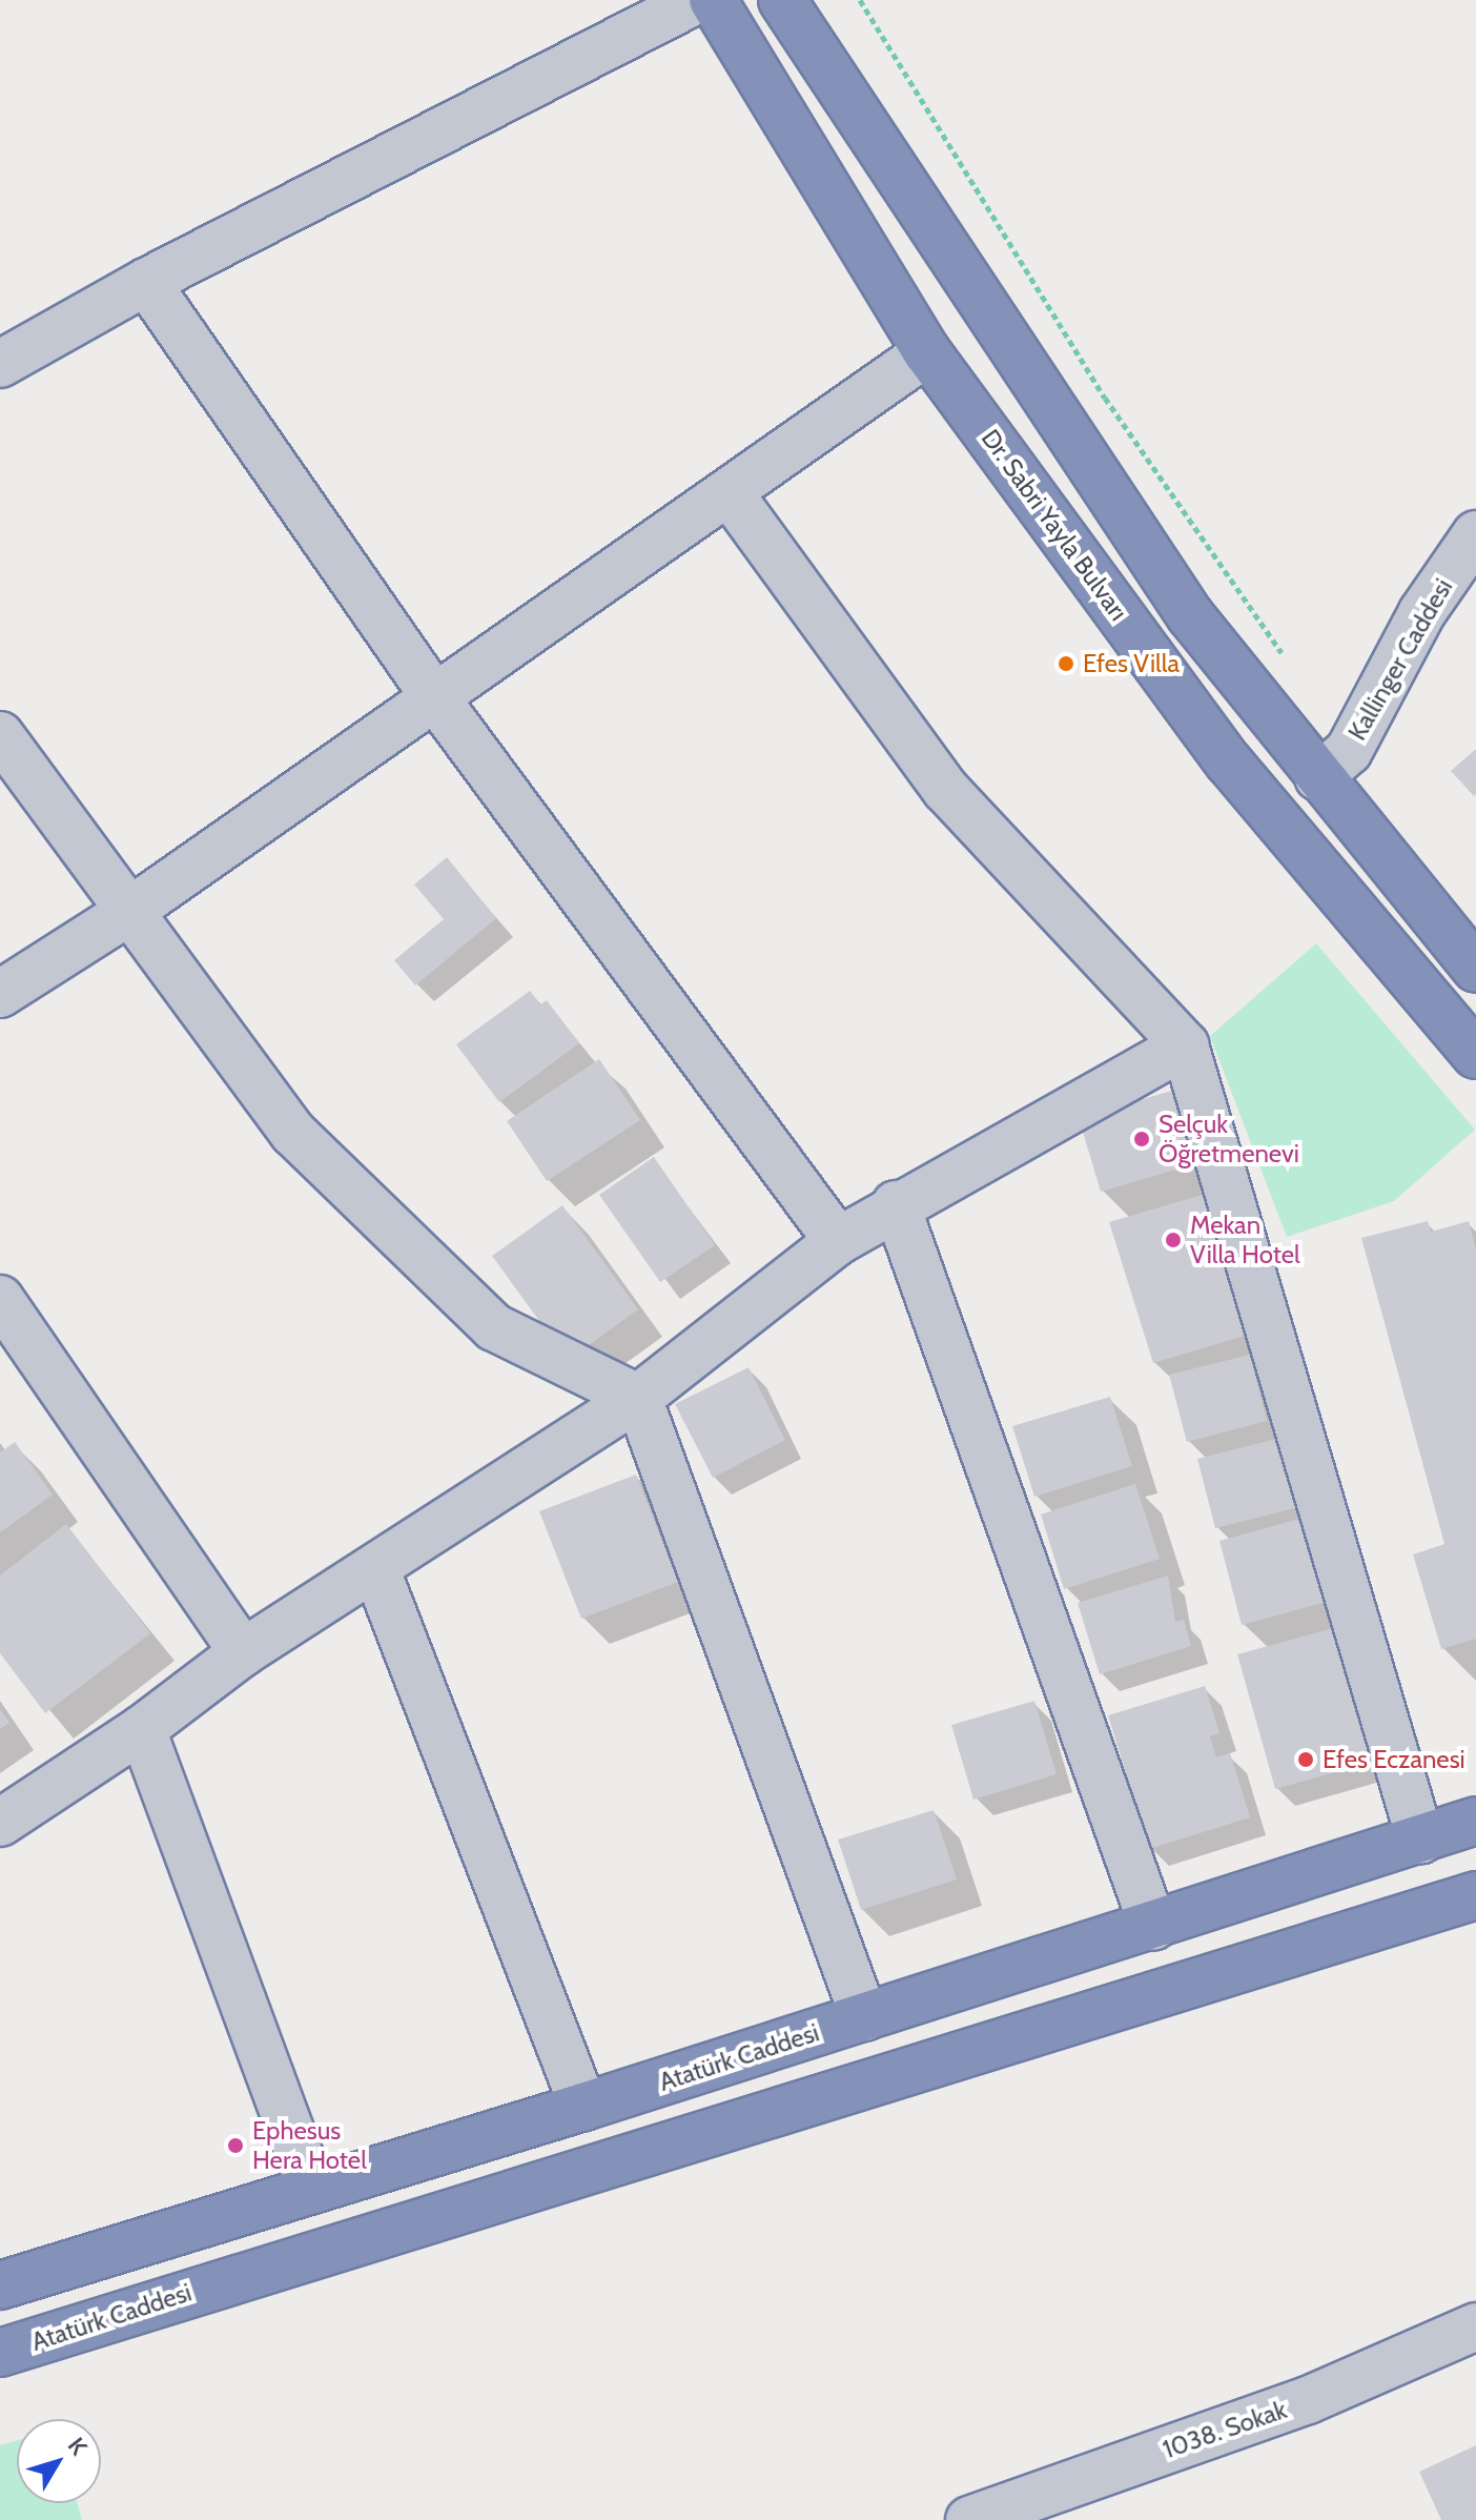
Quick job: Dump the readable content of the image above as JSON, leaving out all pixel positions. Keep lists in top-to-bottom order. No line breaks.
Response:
{"streets":{"highway":["Dr. Sabri Yayla Bulvarı","Atatürk Caddesi"],"street":["Kallinger Caddesi","1038. Sokak"]},"places":["Efes Villa","Selçuk Öğretmenevi","Mekan Villa Hotel","Efes Eczanesi","Ephesus Hera Hotel"],"north":"top right"}
